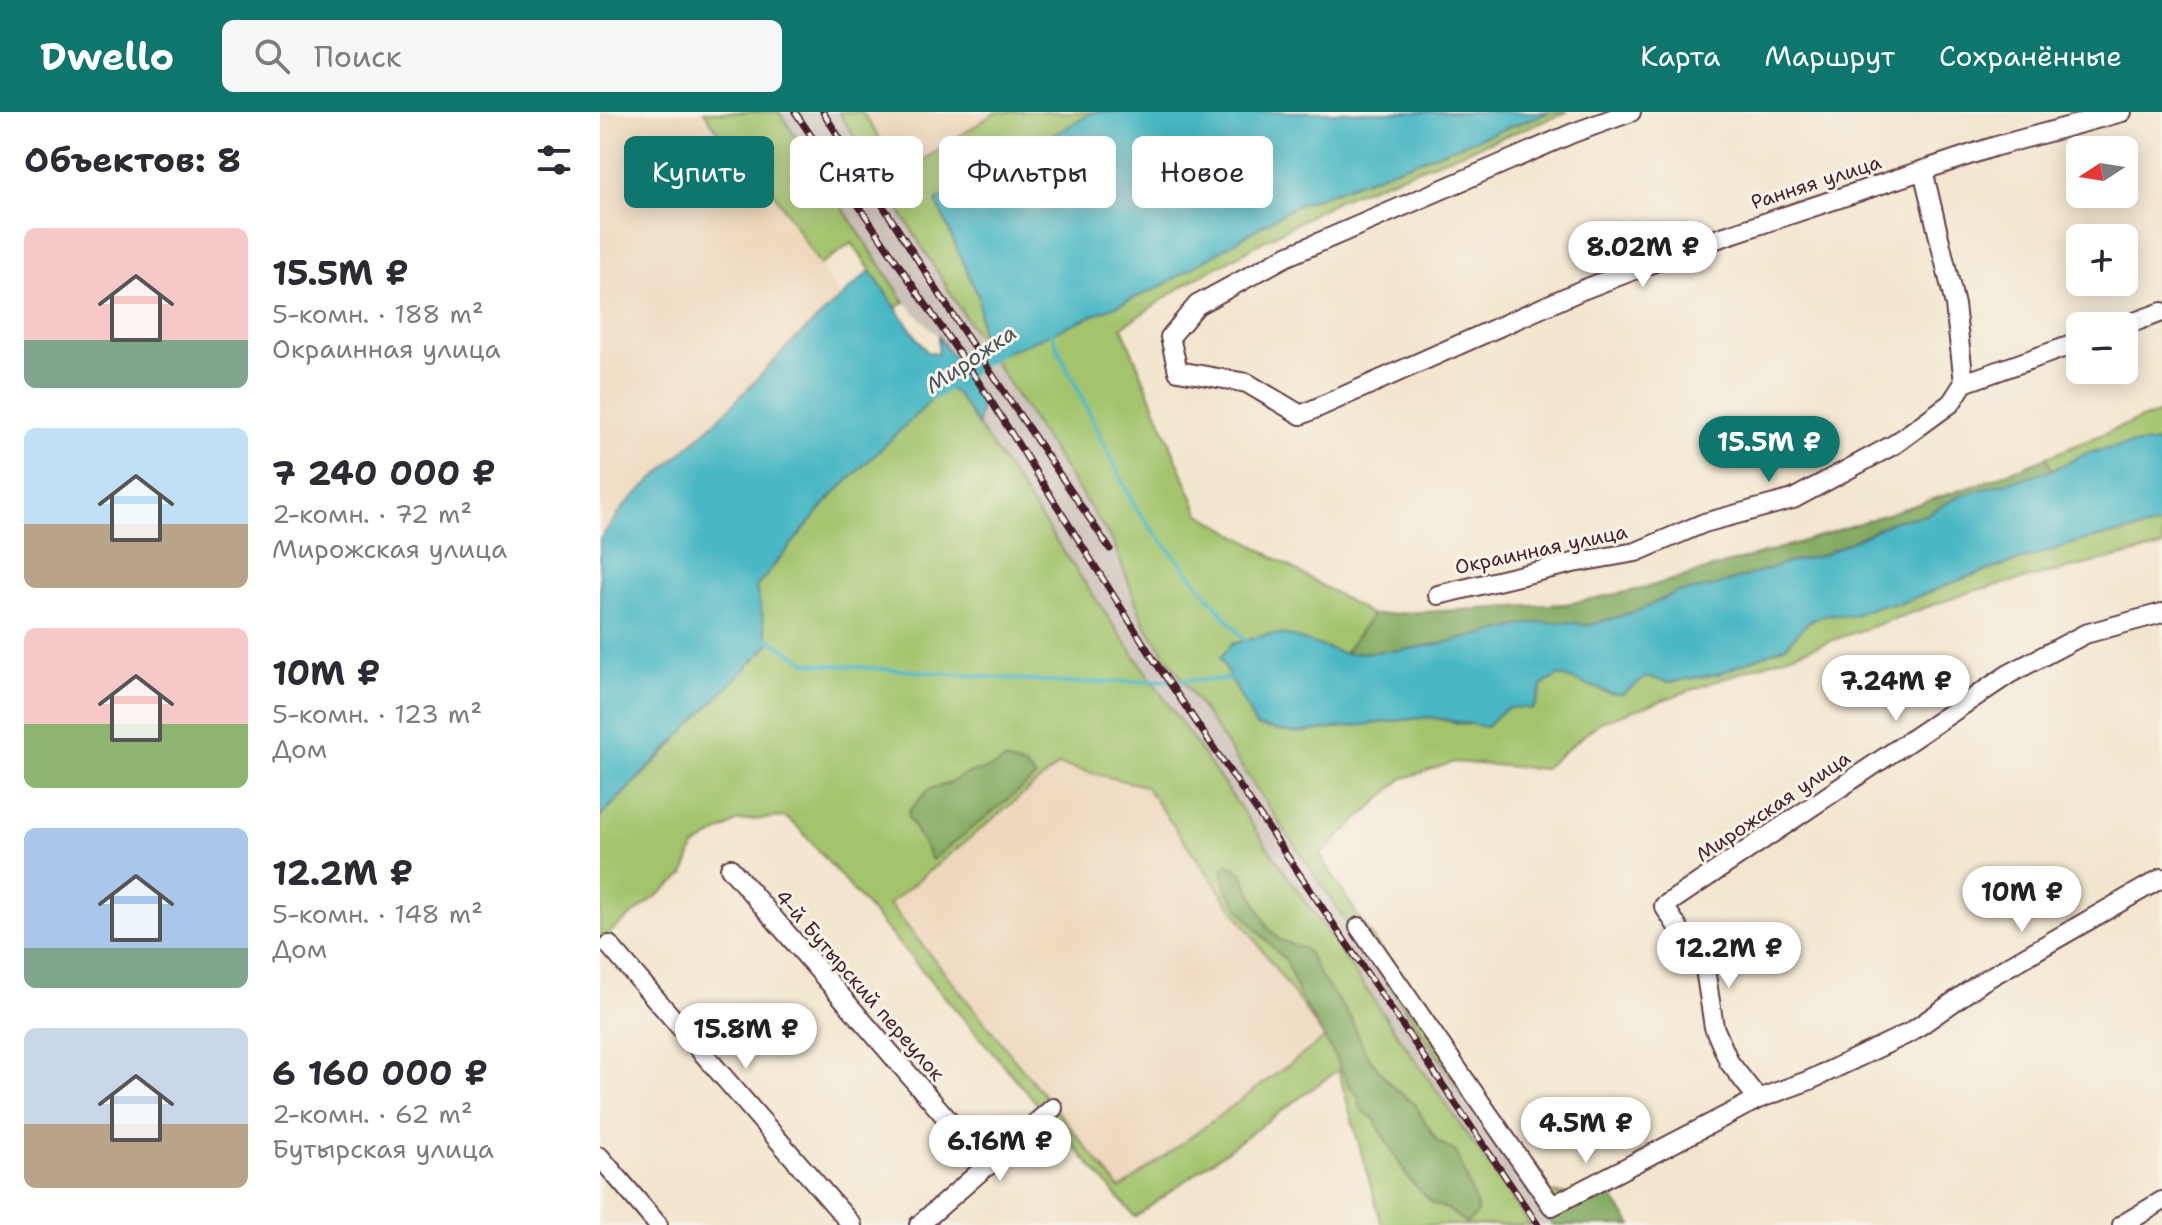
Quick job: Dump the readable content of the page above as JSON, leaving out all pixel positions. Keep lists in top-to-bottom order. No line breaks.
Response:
{"streets":{"street":["Ранняя улица","Окраинная улица","Мирожская улица","4-й Бутырский переулок"]},"water":["Мирожка"],"north":"left","page":{"header":"Dwello","search":"Поиск","nav":["Карта","Маршрут","Сохранённые"],"heading":"Объектов: 8","map_buttons":["+","−"],"chip":["Купить","Снять","Фильтры","Новое"],"list":[{"name":"15.5M ₽","note":"5-комн. · 188 m² · Окраинная улица"},{"name":"7 240 000 ₽","note":"2-комн. · 72 m² · Мирожская улица"},{"name":"10M ₽","note":"5-комн. · 123 m² · Дом"},{"name":"12.2M ₽","note":"5-комн. · 148 m² · Дом"},{"name":"6 160 000 ₽","note":"2-комн. · 62 m² · Бутырская улица"}],"price":["8.02M ₽","15.5M ₽","7.24M ₽","10M ₽","12.2M ₽","15.8M ₽","4.5M ₽","6.16M ₽"]}}
